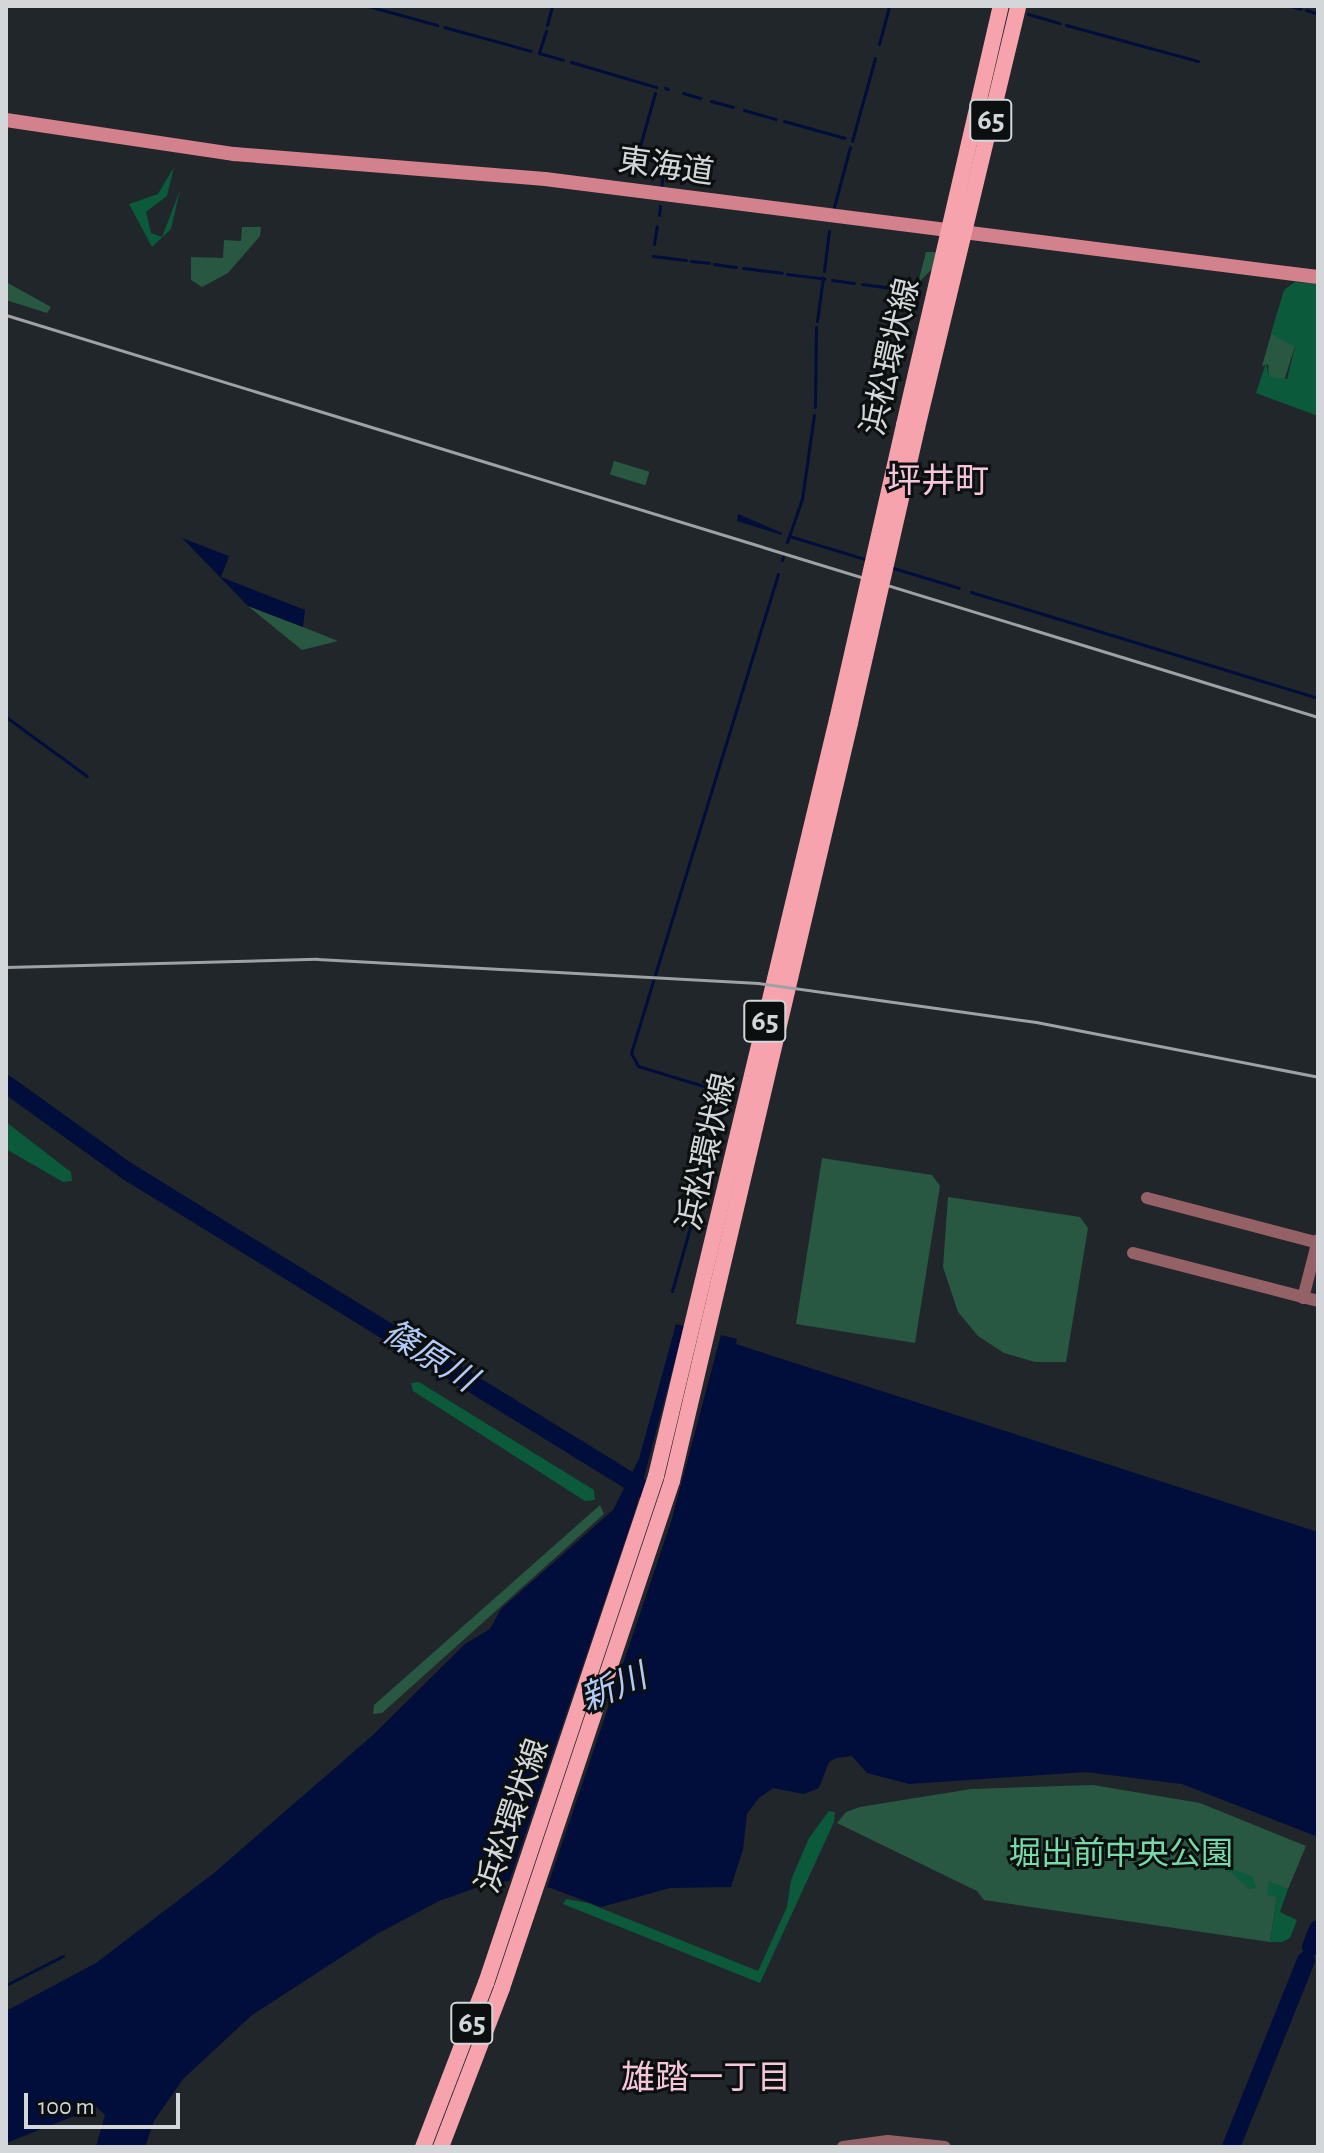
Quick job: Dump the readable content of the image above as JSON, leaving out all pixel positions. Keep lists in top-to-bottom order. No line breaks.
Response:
{"streets":{"main road":["65","東海道","浜松環状線"]},"crossings":[["東海道","浜松環状線"]],"districts":["坪井町","雄踏一丁目"],"water":["篠原川","新川"],"parks":["堀出前中央公園"],"scale_bar":"100 m"}
